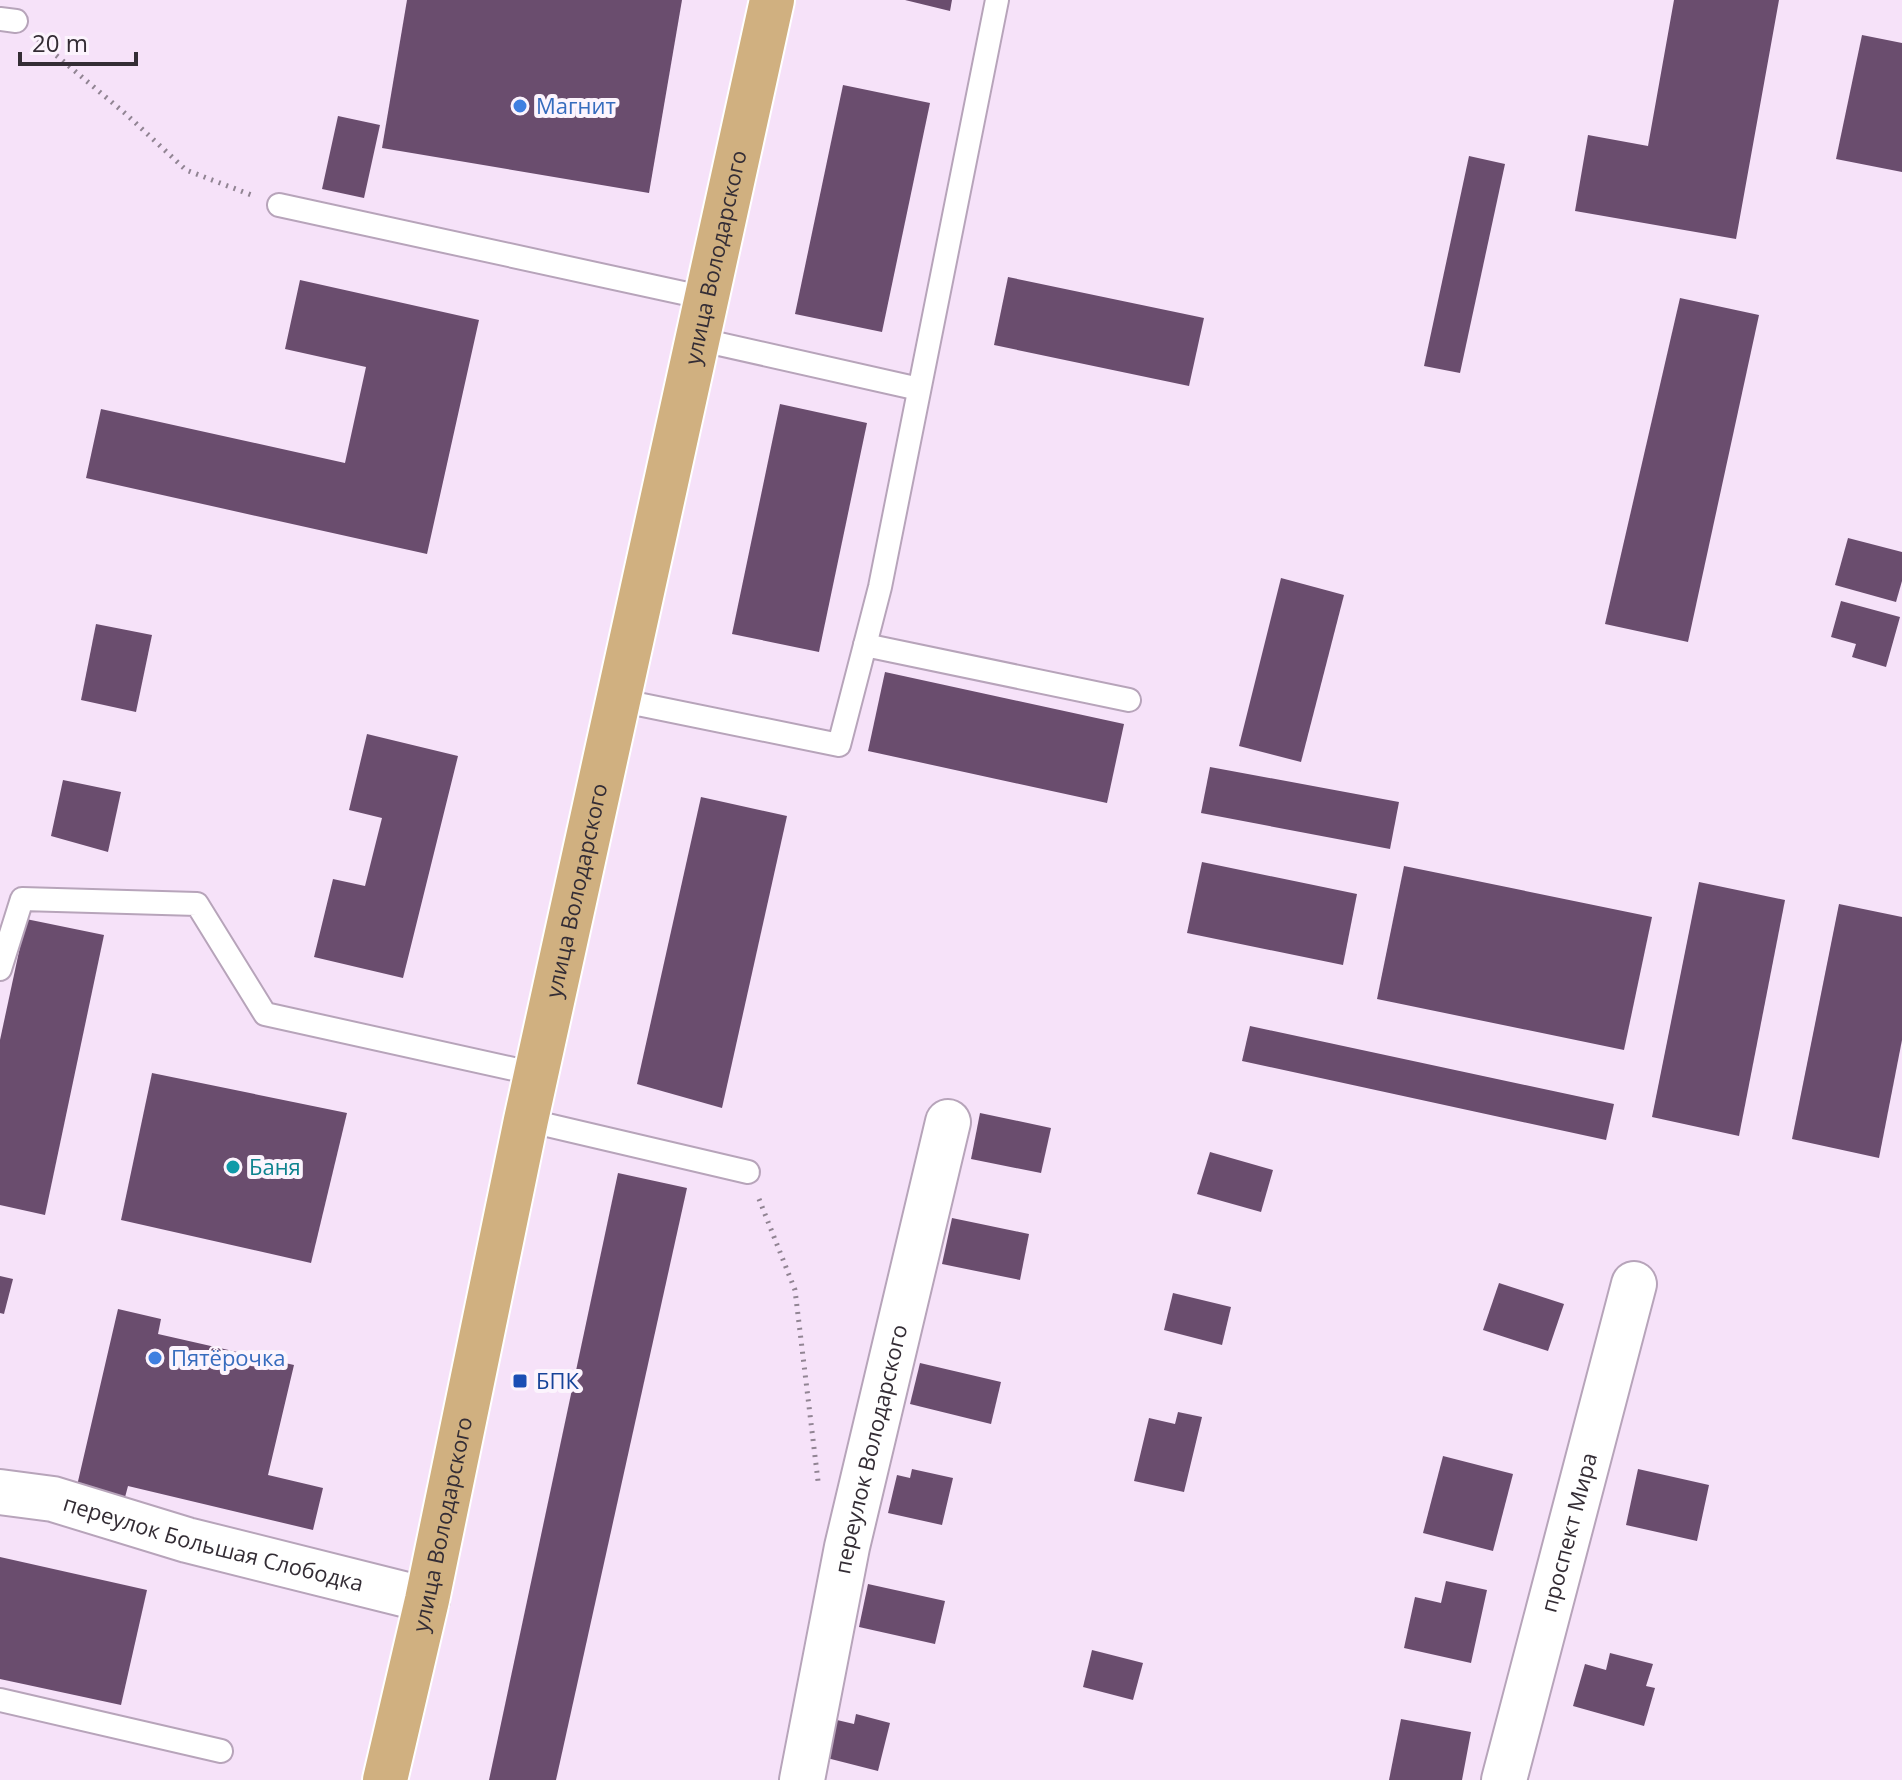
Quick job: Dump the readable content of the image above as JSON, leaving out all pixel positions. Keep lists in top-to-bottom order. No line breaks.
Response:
{"streets":{"main road":["улица Володарского"],"street":["переулок Володарского","проспект Мира","переулок Большая Слободка"]},"crossings":[["улица Володарского","переулок Большая Слободка"]],"places":{"other":["Магнит","Баня","Пятёрочка"],"transit":["БПК"]},"scale_bar":"20 m"}
